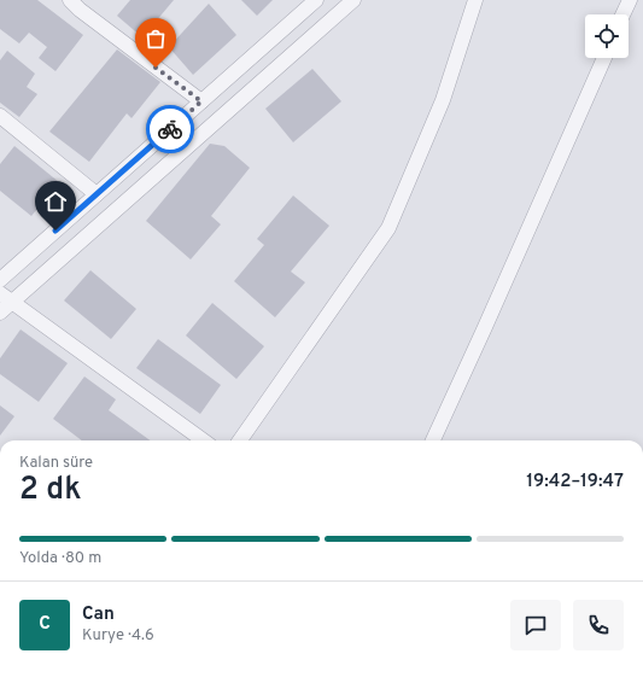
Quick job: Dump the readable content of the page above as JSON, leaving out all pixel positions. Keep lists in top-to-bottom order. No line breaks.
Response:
{"page":{"heading":["2 dk","Kalan süre","19:42–19:47"],"panel":["Can","Kurye · 4.6"],"bar":"Yolda · 80 m","round":"C"}}
